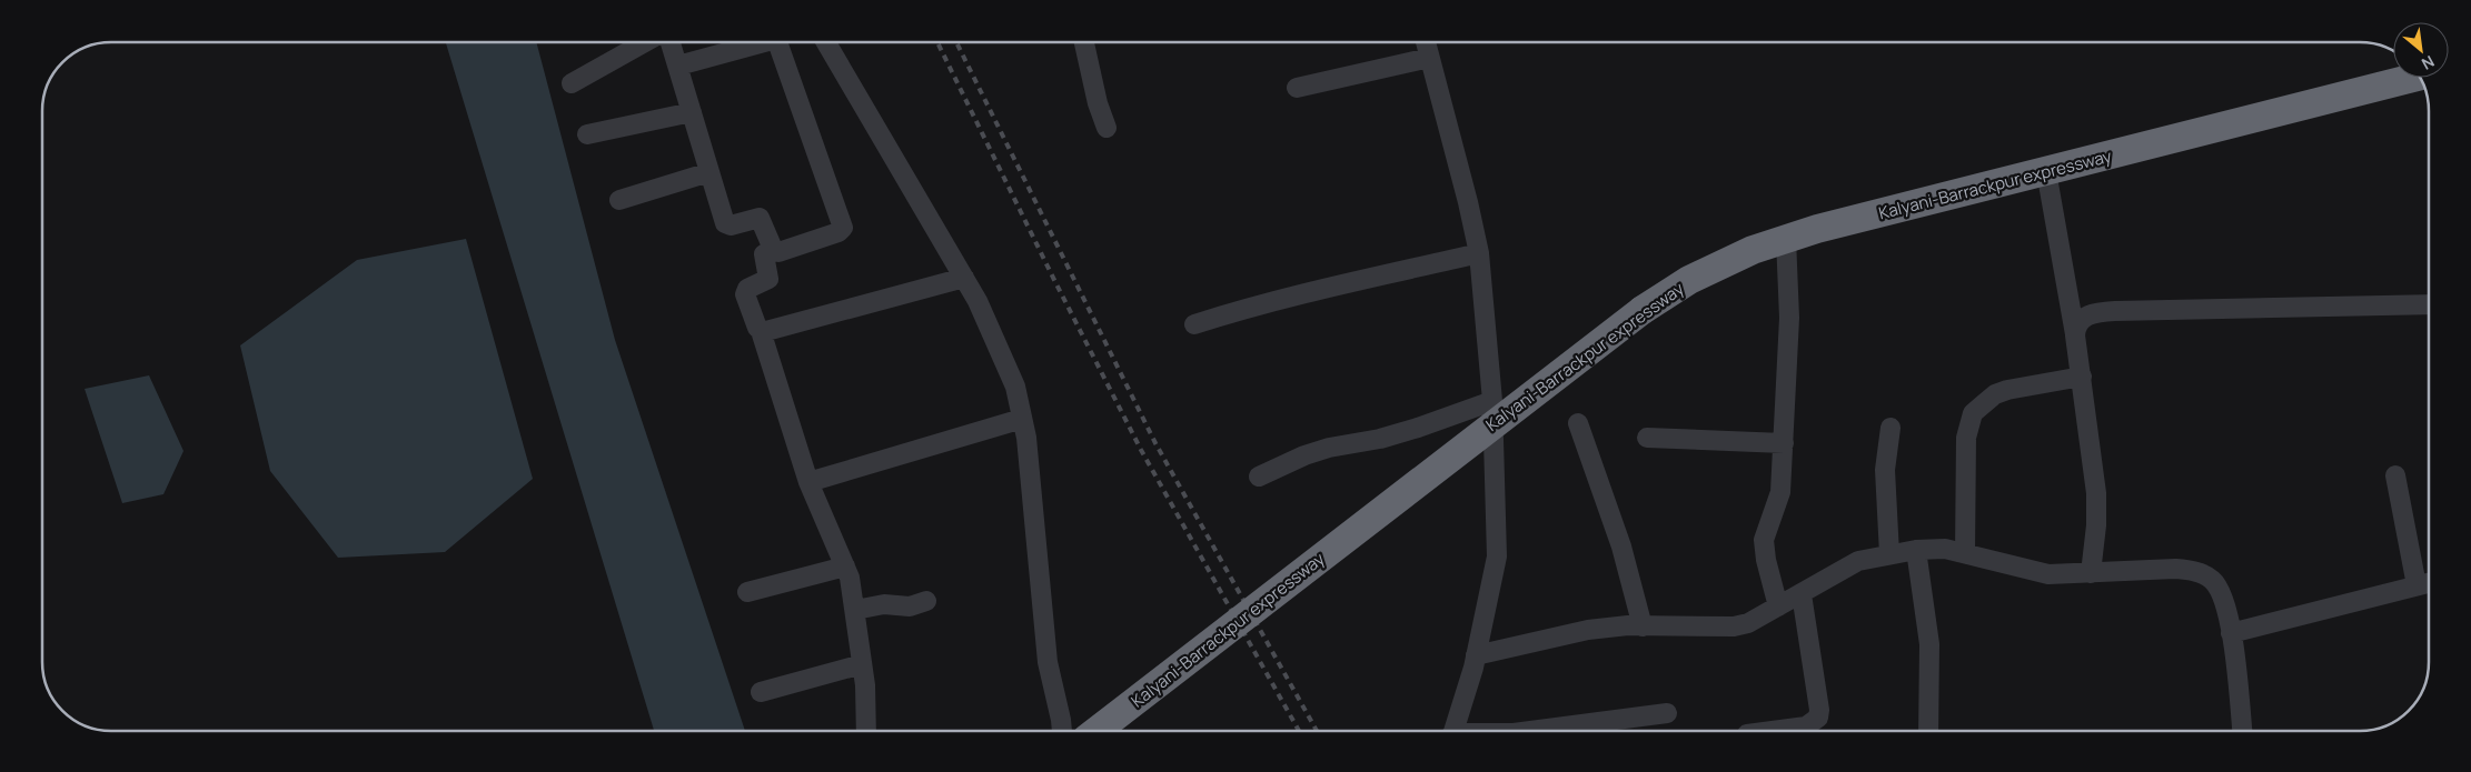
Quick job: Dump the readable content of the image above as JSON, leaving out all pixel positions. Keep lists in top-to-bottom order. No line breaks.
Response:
{"streets":{"highway":["Kalyani-Barrackpur expressway"]},"north":"bottom right"}
